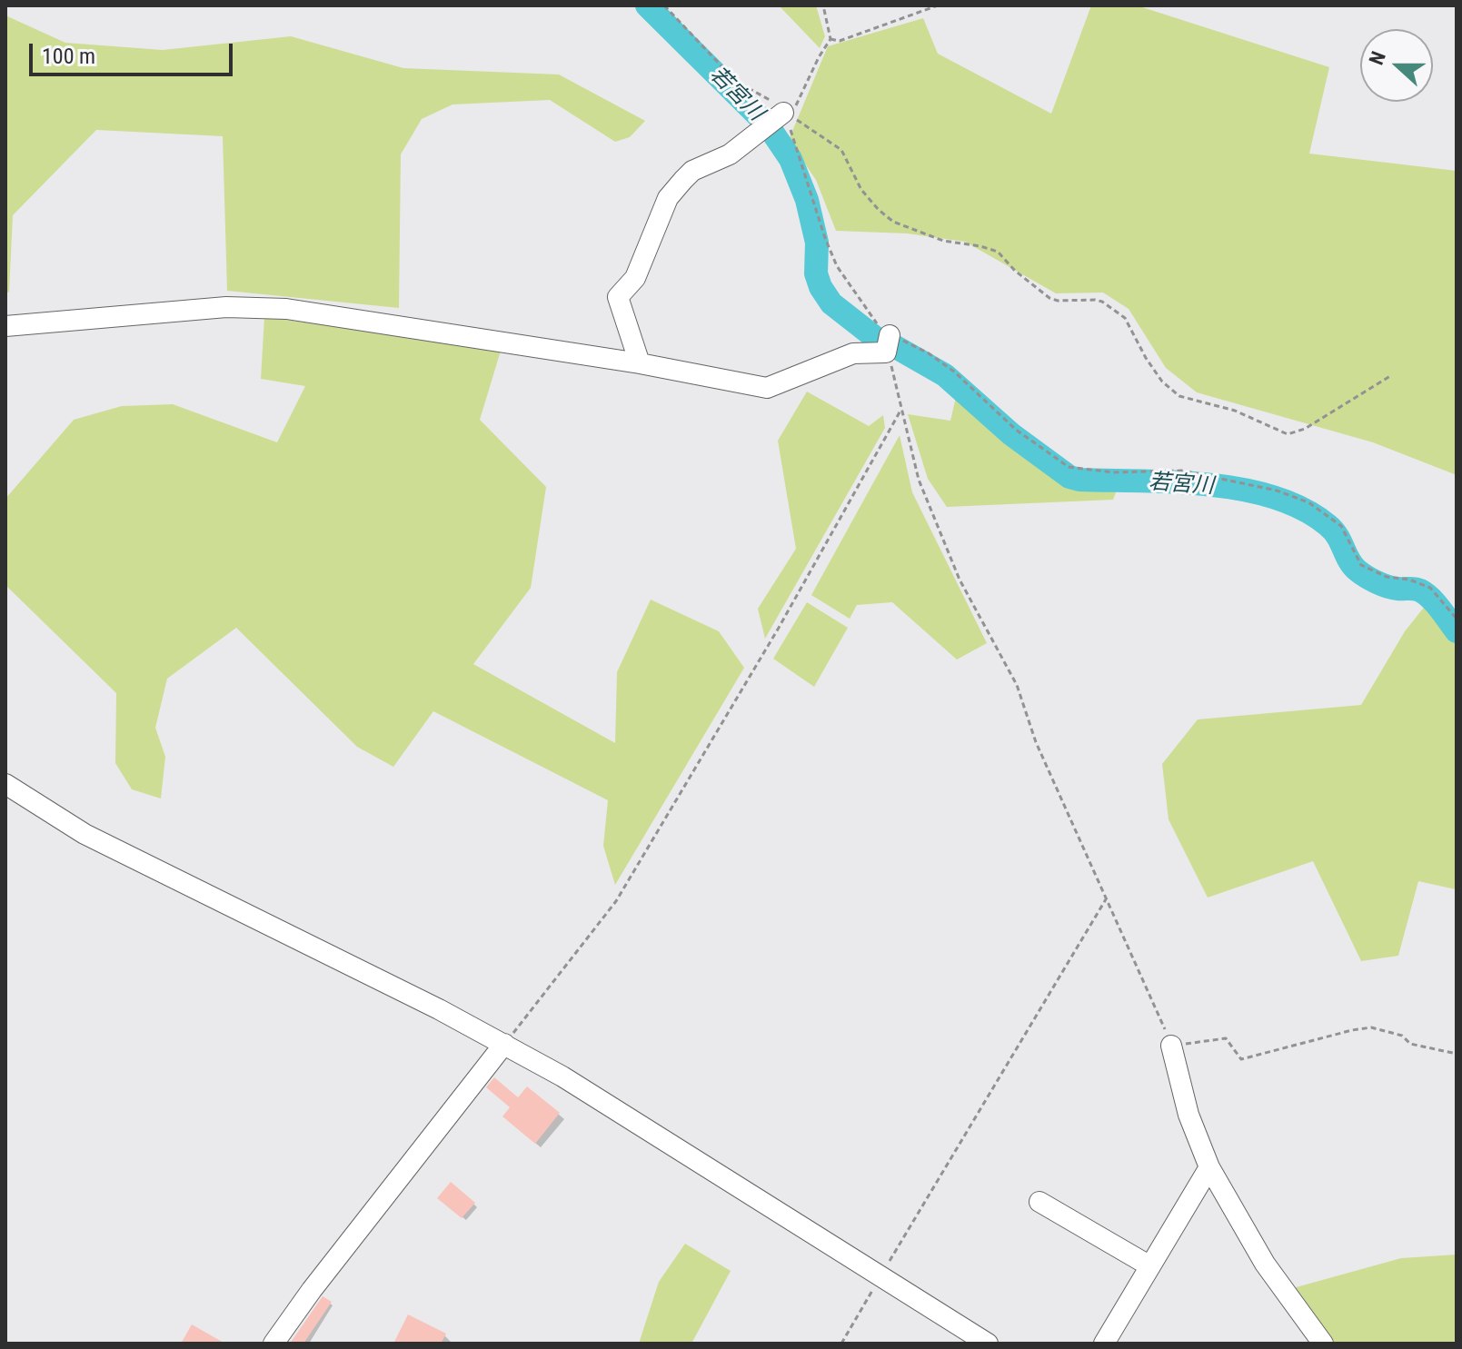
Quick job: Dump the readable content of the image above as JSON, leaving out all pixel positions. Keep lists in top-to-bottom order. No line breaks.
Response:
{"water":["若宮川"],"scale_bar":"100 m","north":"left"}
